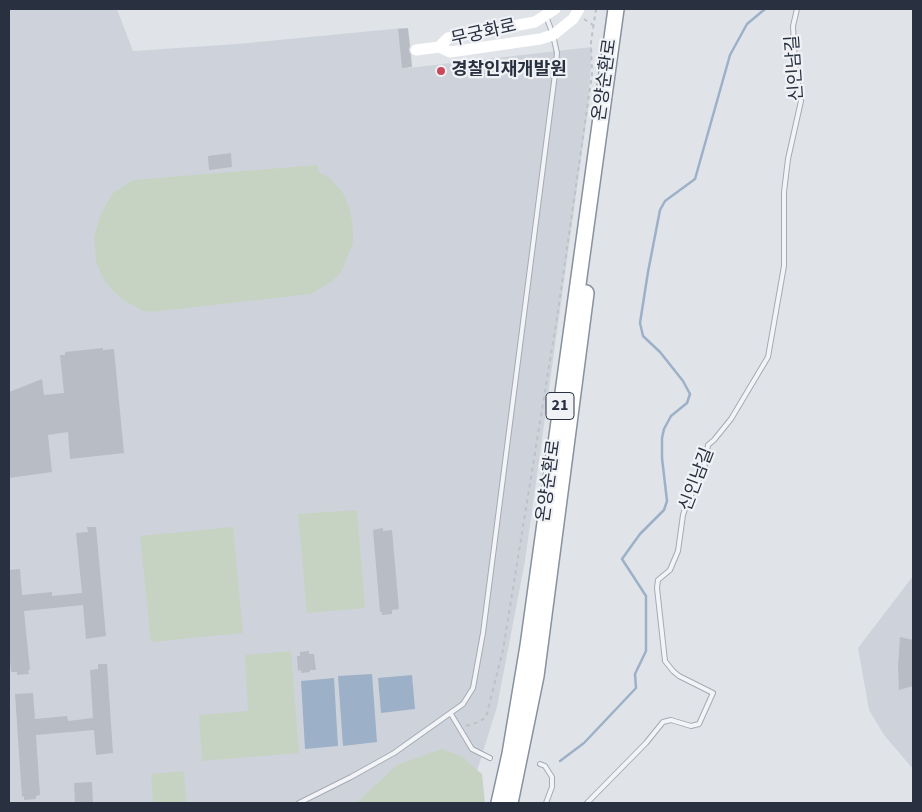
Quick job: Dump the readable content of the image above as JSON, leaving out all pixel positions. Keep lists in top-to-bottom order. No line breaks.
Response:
{"streets":{"highway":["온양순환로","21"],"street":["무궁화로"],"lane":["신인남길"]},"places":["경찰인재개발원"]}
